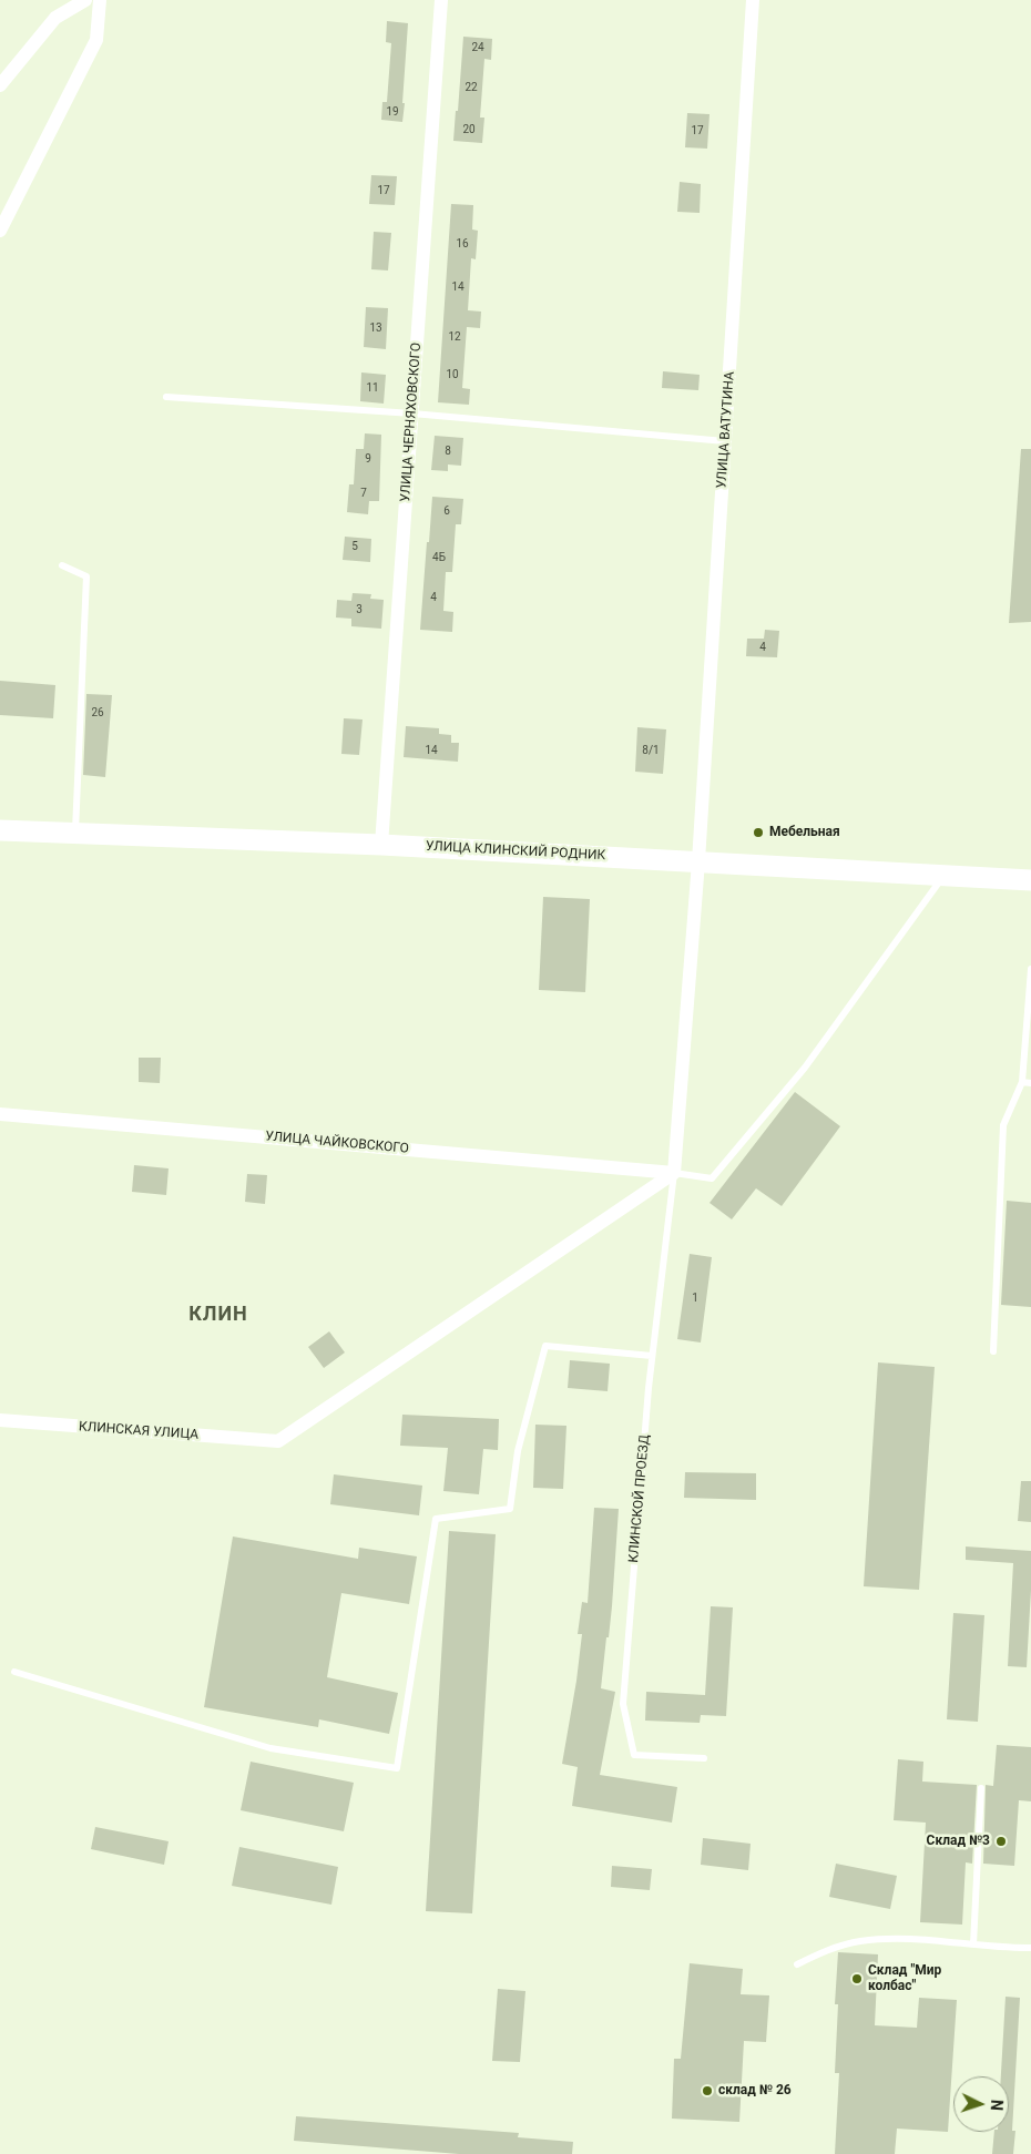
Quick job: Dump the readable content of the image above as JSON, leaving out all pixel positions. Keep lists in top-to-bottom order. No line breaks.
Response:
{"streets":{"main road":["УЛИЦА КЛИНСКИЙ РОДНИК"],"street":["УЛИЦА ЧЕРНЯХОВСКОГО","УЛИЦА ВАТУТИНА","УЛИЦА ЧАЙКОВСКОГО","КЛИНСКАЯ УЛИЦА"],"lane":["КЛИНСКОЙ ПРОЕЗД"]},"crossings":[["УЛИЦА ЧЕРНЯХОВСКОГО","УЛИЦА КЛИНСКИЙ РОДНИК"],["УЛИЦА ВАТУТИНА","УЛИЦА КЛИНСКИЙ РОДНИК"],["УЛИЦА ВАТУТИНА","УЛИЦА ЧАЙКОВСКОГО"],["УЛИЦА ВАТУТИНА","КЛИНСКАЯ УЛИЦА"],["УЛИЦА ВАТУТИНА","КЛИНСКОЙ ПРОЕЗД"],["УЛИЦА ЧАЙКОВСКОГО","КЛИНСКАЯ УЛИЦА"],["УЛИЦА ЧАЙКОВСКОГО","КЛИНСКОЙ ПРОЕЗД"],["КЛИНСКАЯ УЛИЦА","КЛИНСКОЙ ПРОЕЗД"]],"districts":["КЛИН"],"places":["Мебельная","Склад №3","Склад \"Мир колбас\"","склад № 26"],"house_numbers":["24","22","19","20","17","17","16","14","13","12","10","11","8","9","7","6","5","4Б","4","3","4","26","14","8/1","1"],"north":"right"}
